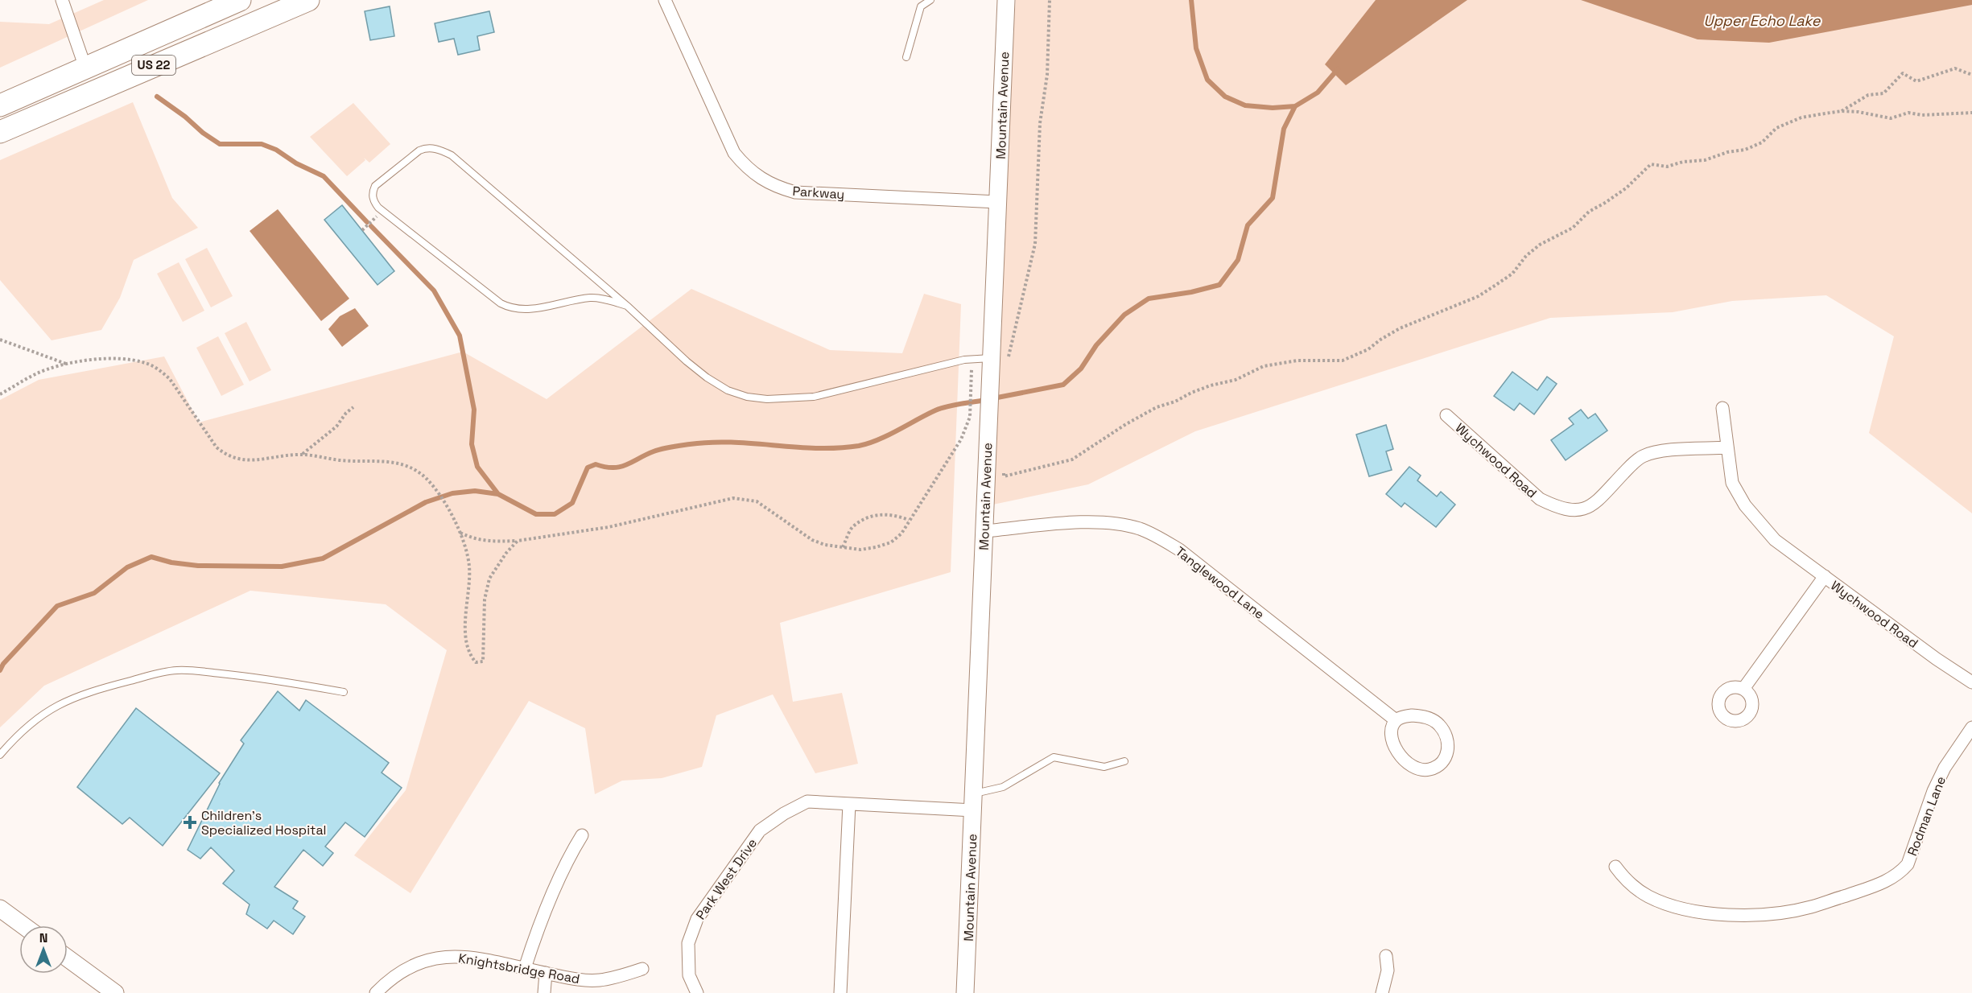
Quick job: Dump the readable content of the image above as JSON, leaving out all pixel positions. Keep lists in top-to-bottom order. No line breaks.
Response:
{"streets":{"highway":["US 22"],"street":["Mountain Avenue","Parkway","Wychwood Road","Tanglewood Lane","Rodman Lane","Park West Drive","Knightsbridge Road"]},"crossings":[["Mountain Avenue","Parkway"],["Mountain Avenue","Tanglewood Lane"],["Mountain Avenue","Park West Drive"]],"water":["Upper Echo Lake"],"places":{"health":["Children's Specialized Hospital"]},"north":"top"}
